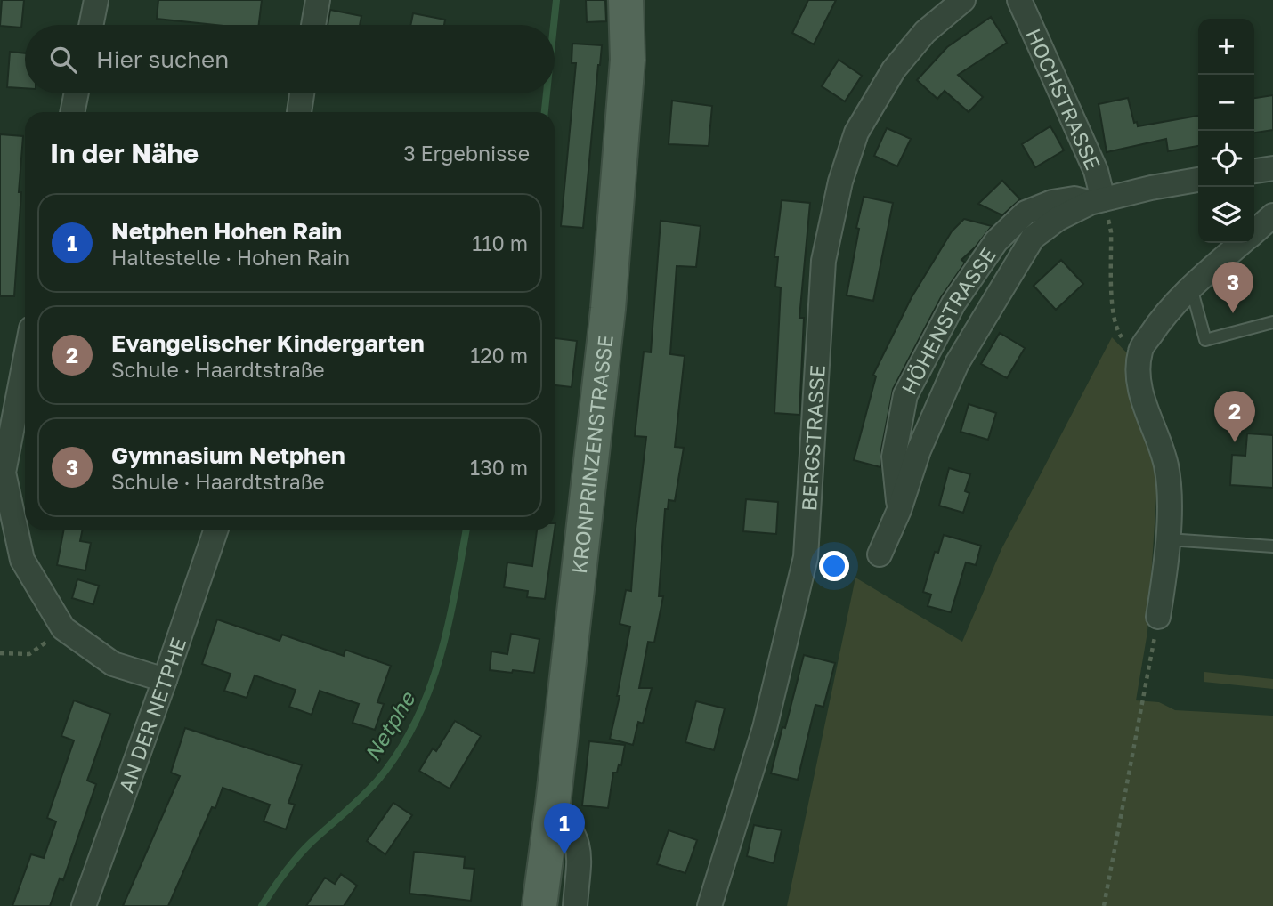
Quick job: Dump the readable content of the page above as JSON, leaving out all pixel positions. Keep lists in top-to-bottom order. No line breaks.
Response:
{"streets":{"main road":["KRONPRINZENSTRASSE"],"street":["HOCHSTRASSE","HÖHENSTRASSE","BERGSTRASSE","AN DER NETPHE"]},"crossings":[["HOCHSTRASSE","HÖHENSTRASSE"]],"water":["Netphe"],"page":{"map_buttons":["+","−"],"search":"Hier suchen","heading":["In der Nähe","3 Ergebnisse"],"list":[{"mark":"1","name":"Netphen Hohen Rain","note":"Haltestelle · Hohen Rain","value":"110 m"},{"mark":"2","name":"Evangelischer Kindergarten","note":"Schule · Haardtstraße","value":"120 m"},{"mark":"3","name":"Gymnasium Netphen","note":"Schule · Haardtstraße","value":"130 m"}],"pins":["3","2","1"]}}
